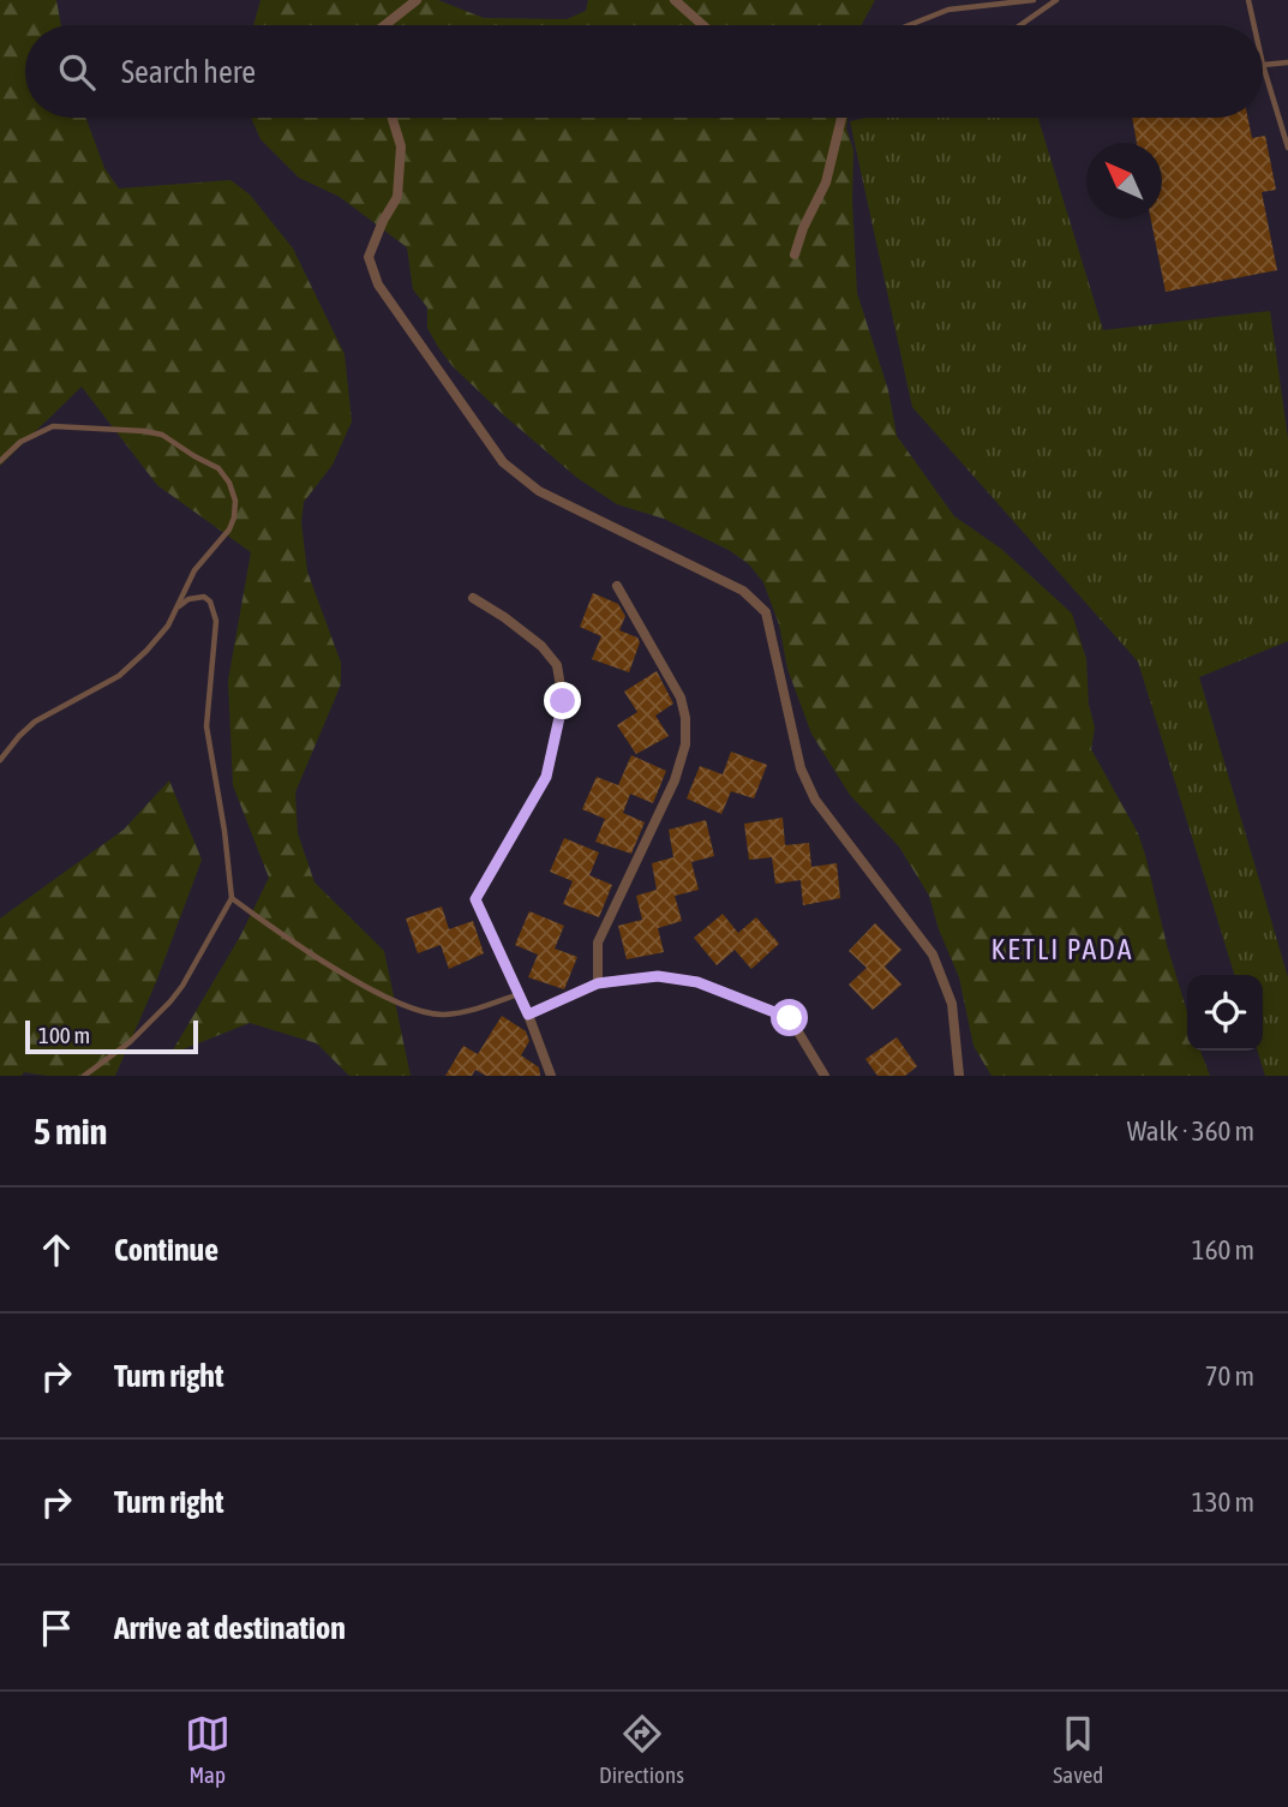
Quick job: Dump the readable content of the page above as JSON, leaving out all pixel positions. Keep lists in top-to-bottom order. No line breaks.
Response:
{"districts":["KETLI PADA"],"scale_bar":"100 m","north":"top left","page":{"search":"Search here","scale":"100 m","heading":["5 min","Walk · 360 m"],"list":[["Continue","160 m"],["Turn right","70 m"],["Turn right","130 m"],"Arrive at destination"],"nav":["Map","Directions","Saved"]}}
